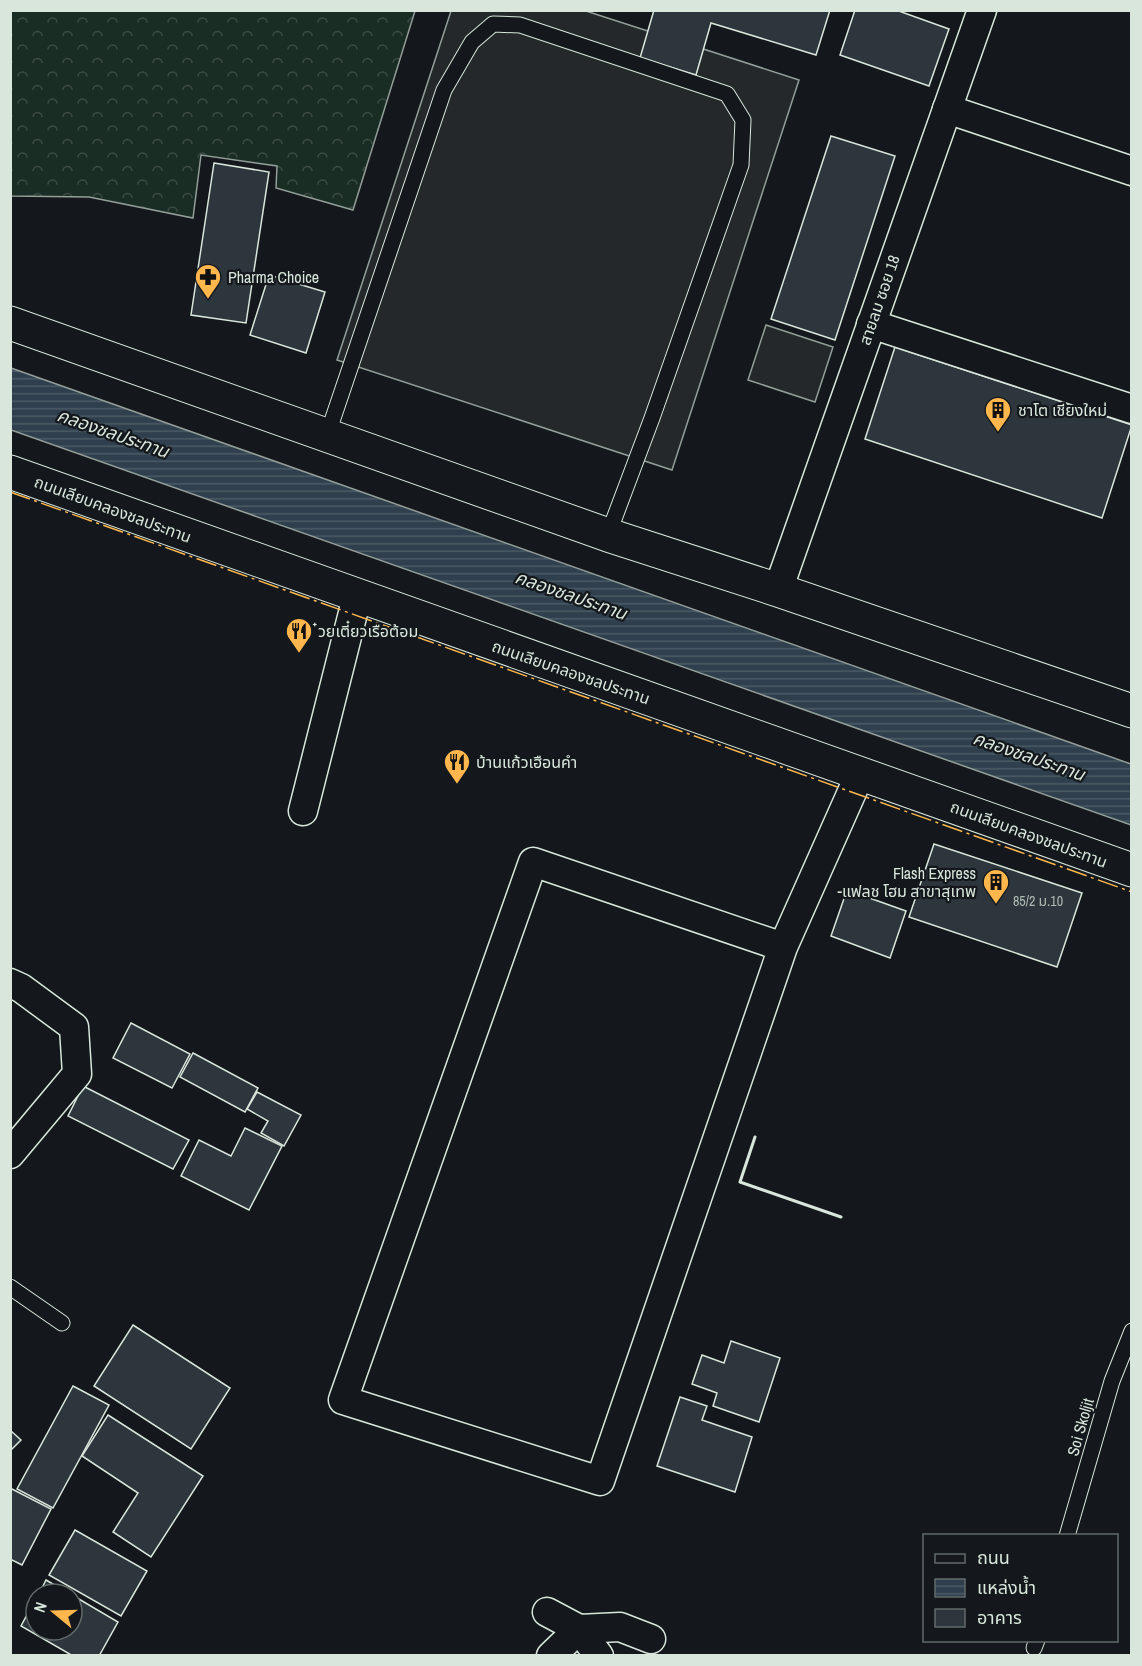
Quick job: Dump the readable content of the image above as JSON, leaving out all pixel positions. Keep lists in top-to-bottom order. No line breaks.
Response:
{"streets":{"main road":["ถนนเลียบคลองชลประทาน"],"street":["สายลม ซอย 18"],"lane":["Soi Skoljit"]},"water":["คลองชลประทาน"],"places":{"pharmacy":["Pharma Choice"],"building":["ชาโต เชียงใหม่","Flash Express -แฟลช โฮม สาขาสุเทพ"],"restaurant":["๋วยเตี๋ยวเรือต้อม","บ้านแก้วเฮือนคำ"]},"house_numbers":["85/2 ม.10"],"legend":["ถนน","แหล่งน้ำ","อาคาร"],"north":"left"}
